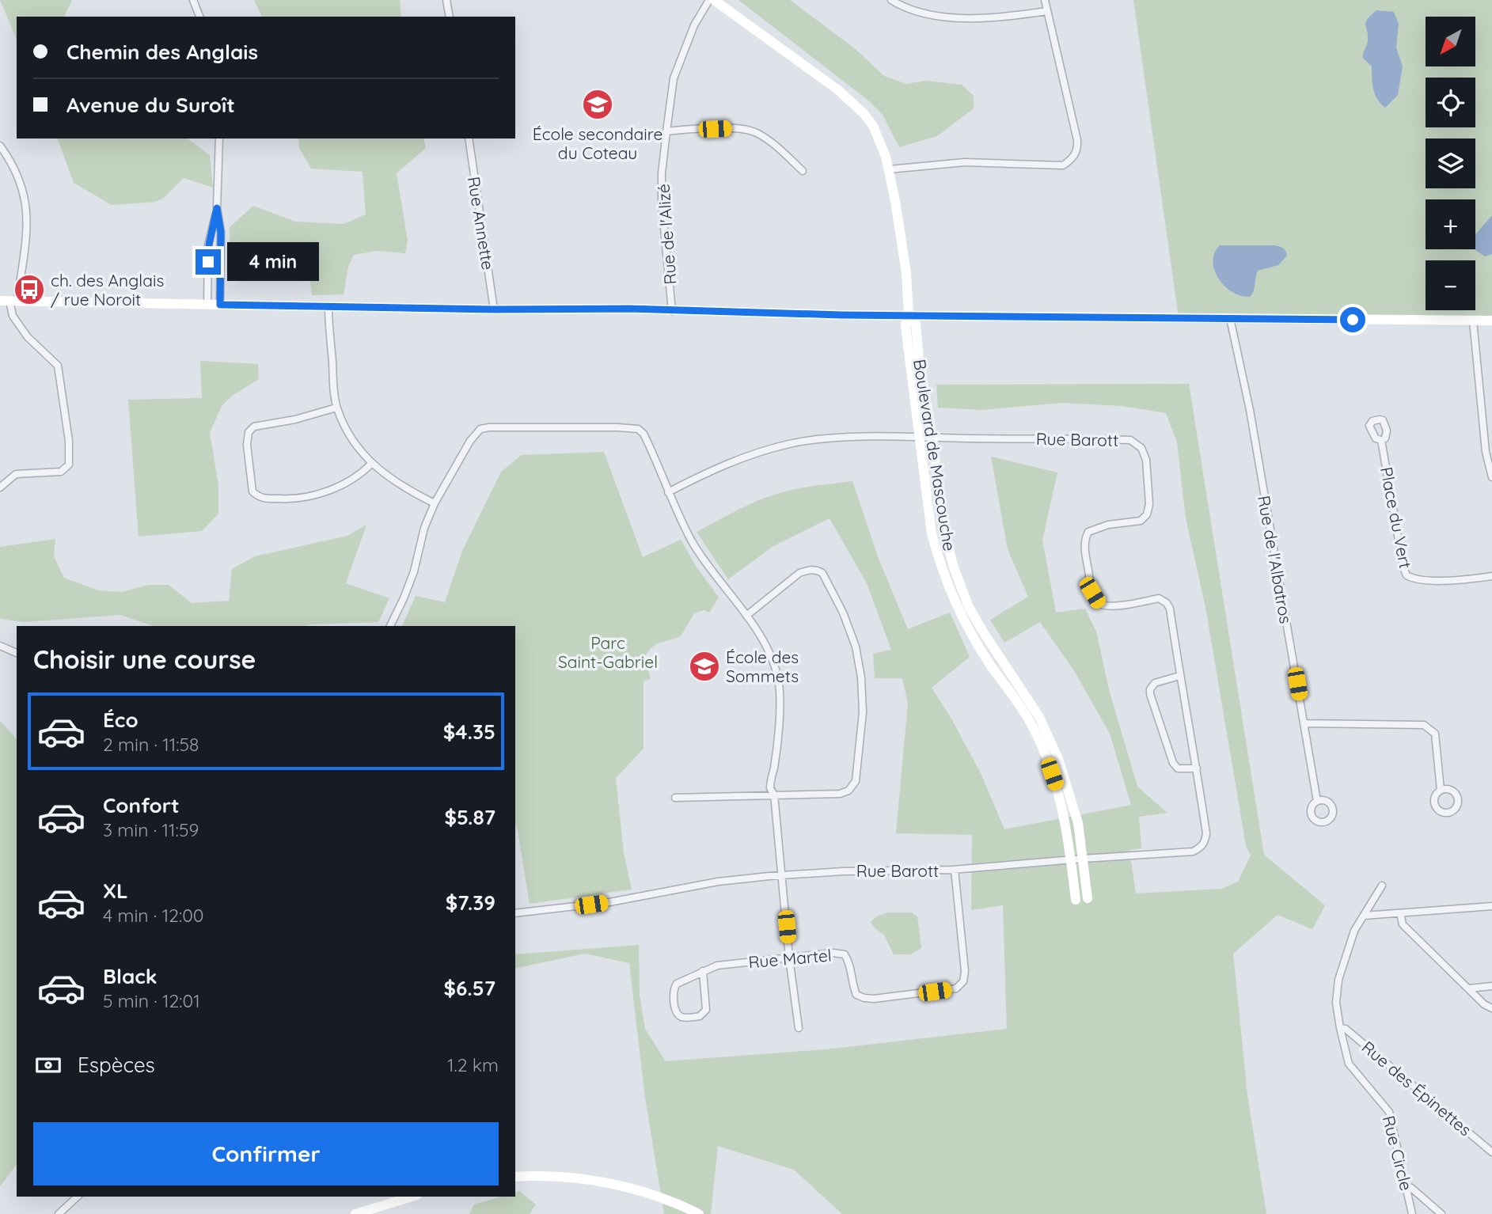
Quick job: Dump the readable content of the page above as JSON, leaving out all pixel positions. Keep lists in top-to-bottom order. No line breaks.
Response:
{"streets":{"street":["Rue Annette","Rue de l'Alizé","Rue Barott","Boulevard de Mascouche","Place du Vert","Rue de l'Albatros","Rue Martel","Rue des Épinettes","Rue Circle"]},"crossings":[["Rue de l'Alizé","Boulevard de Mascouche"],["Rue Barott","Boulevard de Mascouche"],["Rue Barott","Rue Martel"],["Rue des Épinettes","Rue Circle"]],"parks":["Parc Saint-Gabriel"],"places":{"school or university":["École secondaire du Coteau","École des Sommets"],"bus stop":["ch. des Anglais / rue Noroit"]},"north":"bottom left","page":{"map_buttons":["+","−"],"banner":["Chemin des Anglais","Avenue du Suroît"],"bubble":"4 min","heading":"Choisir une course","list":[{"name":"Éco","note":"2 min · 11:58","value":"$4.35"},{"name":"Confort","note":"3 min · 11:59","value":"$5.87"},{"name":"XL","note":"4 min · 12:00","value":"$7.39"},{"name":"Black","note":"5 min · 12:01","value":"$6.57"}],"pay":["Espèces","1.2 km"],"buttons":"Confirmer"}}
